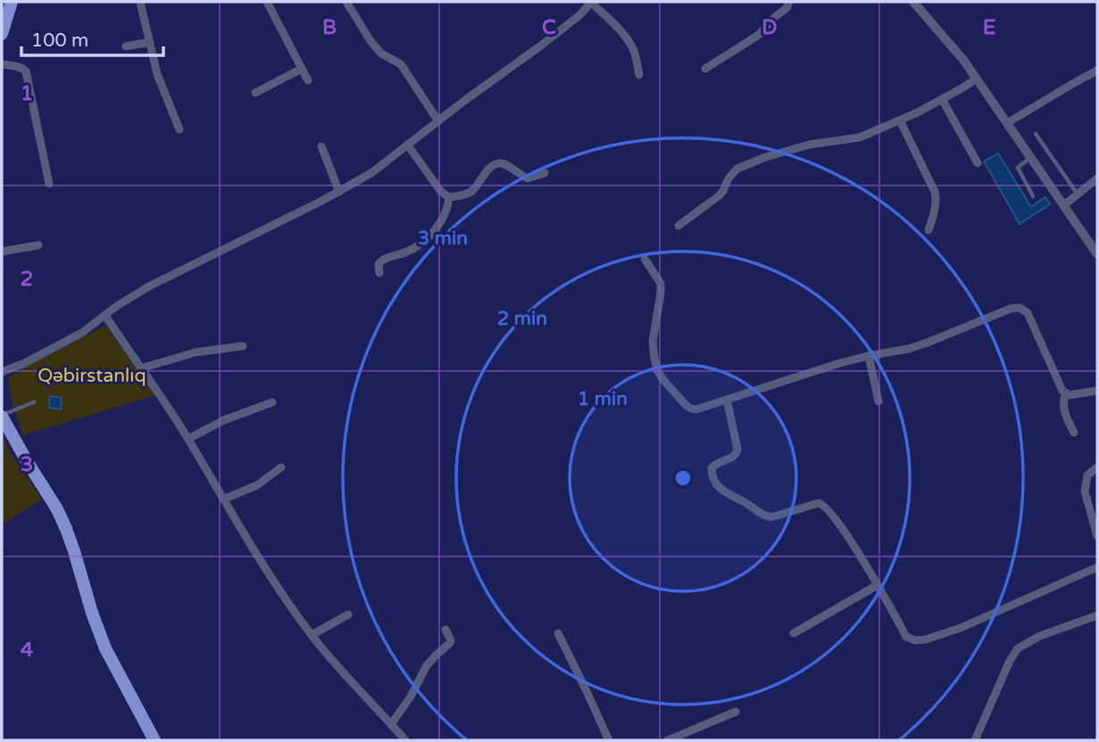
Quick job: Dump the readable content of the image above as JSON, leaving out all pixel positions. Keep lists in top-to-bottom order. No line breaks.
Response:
{"parks":["Qəbirstanlıq"],"scale_bar":"100 m","grid":{"columns":["B","C","D","E"],"rows":["1","2","3","4"]},"rings":["3 min","2 min","1 min"]}
